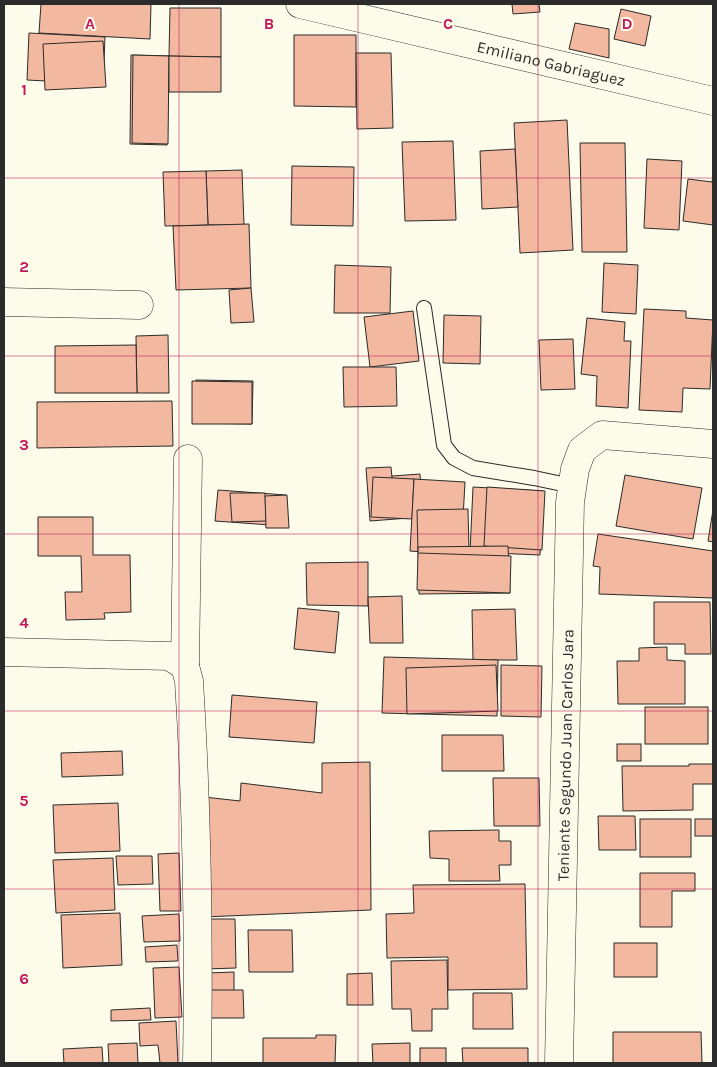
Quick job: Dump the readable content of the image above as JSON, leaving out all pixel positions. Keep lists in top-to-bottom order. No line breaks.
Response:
{"streets":{"street":["Emiliano Gabriaguez","Teniente Segundo Juan Carlos Jara"]},"grid":{"columns":["A","B","C","D"],"rows":["1","2","3","4","5","6"]}}
